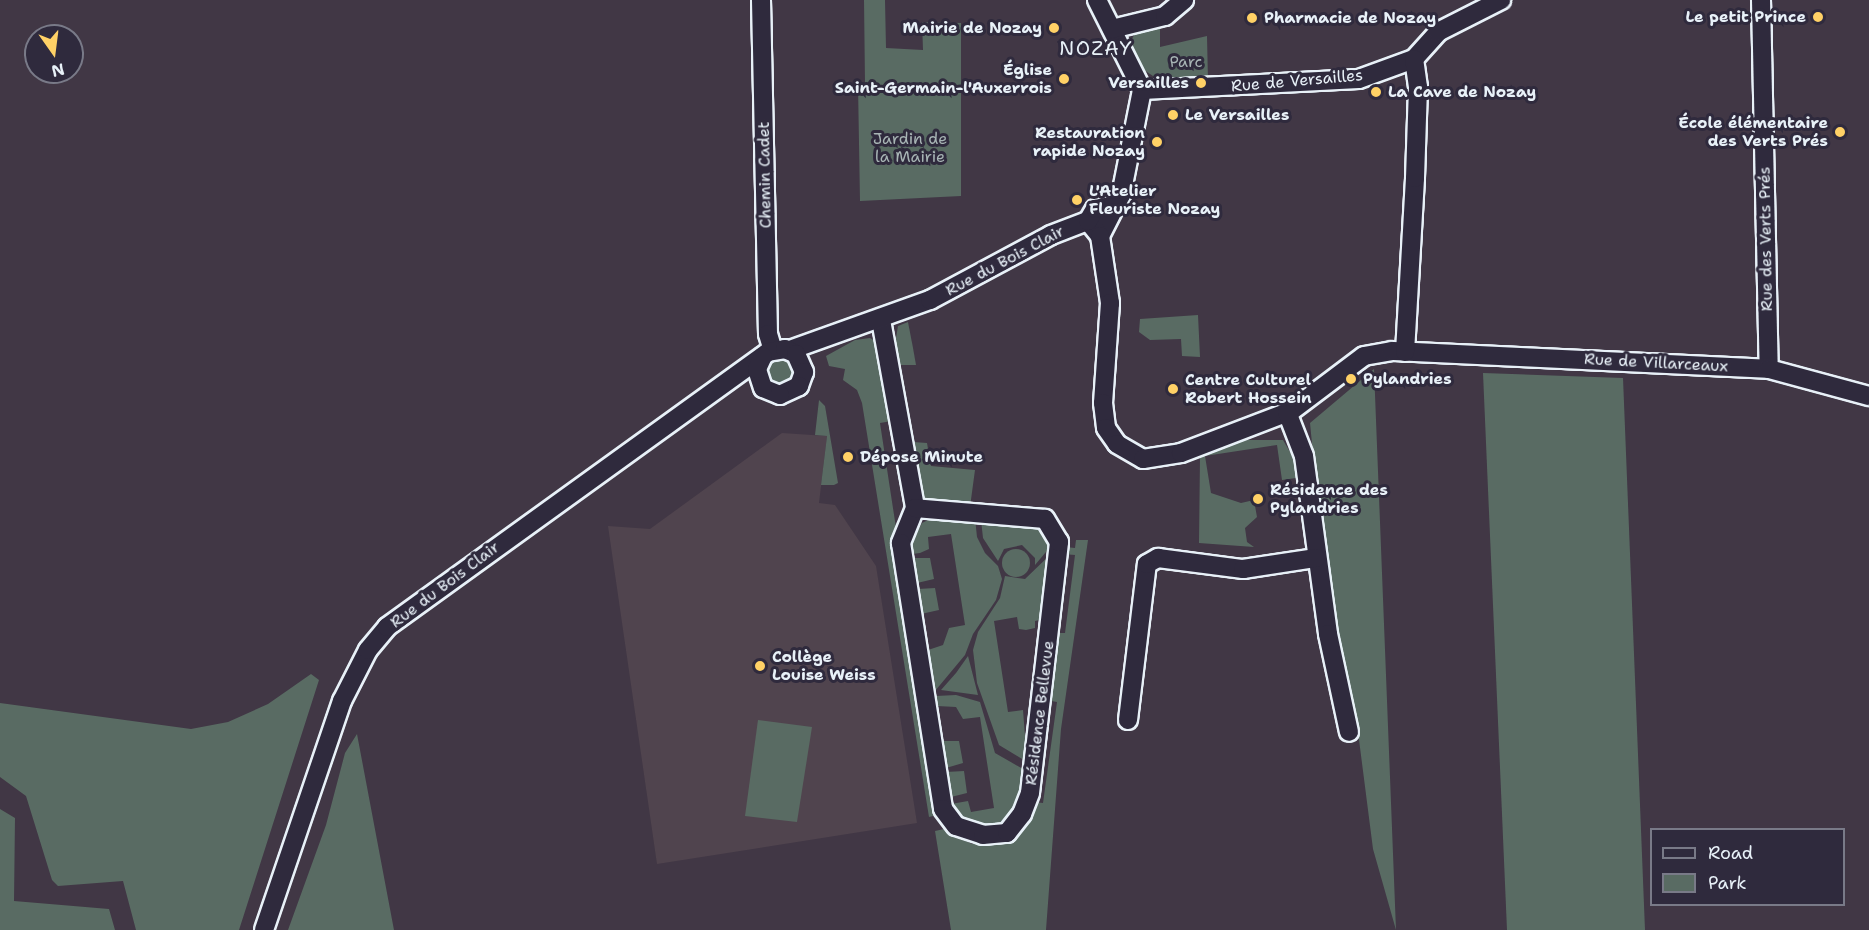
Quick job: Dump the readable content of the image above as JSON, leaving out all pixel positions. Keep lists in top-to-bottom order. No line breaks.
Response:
{"streets":{"street":["Rue de Versailles","Chemin Cadet","Rue des Verts Prés","Rue du Bois Clair","Rue de Villarceaux","Résidence Bellevue"]},"crossings":[["Chemin Cadet","Rue du Bois Clair"],["Rue des Verts Prés","Rue de Villarceaux"]],"districts":["NOZAY"],"parks":["Parc","Jardin de la Mairie"],"places":["Le petit Prince","Pharmacie de Nozay","Mairie de Nozay","Église Saint-Germain-l'Auxerrois","Versailles","La Cave de Nozay","Le Versailles","École élémentaire des Verts Prés","Restauration rapide Nozay","L'Atelier Fleuriste Nozay","Pylandries","Centre Culturel Robert Hossein","Dépose Minute","Résidence des Pylandries","Collège Louise Weiss"],"legend":["Road","Park"],"north":"bottom"}
